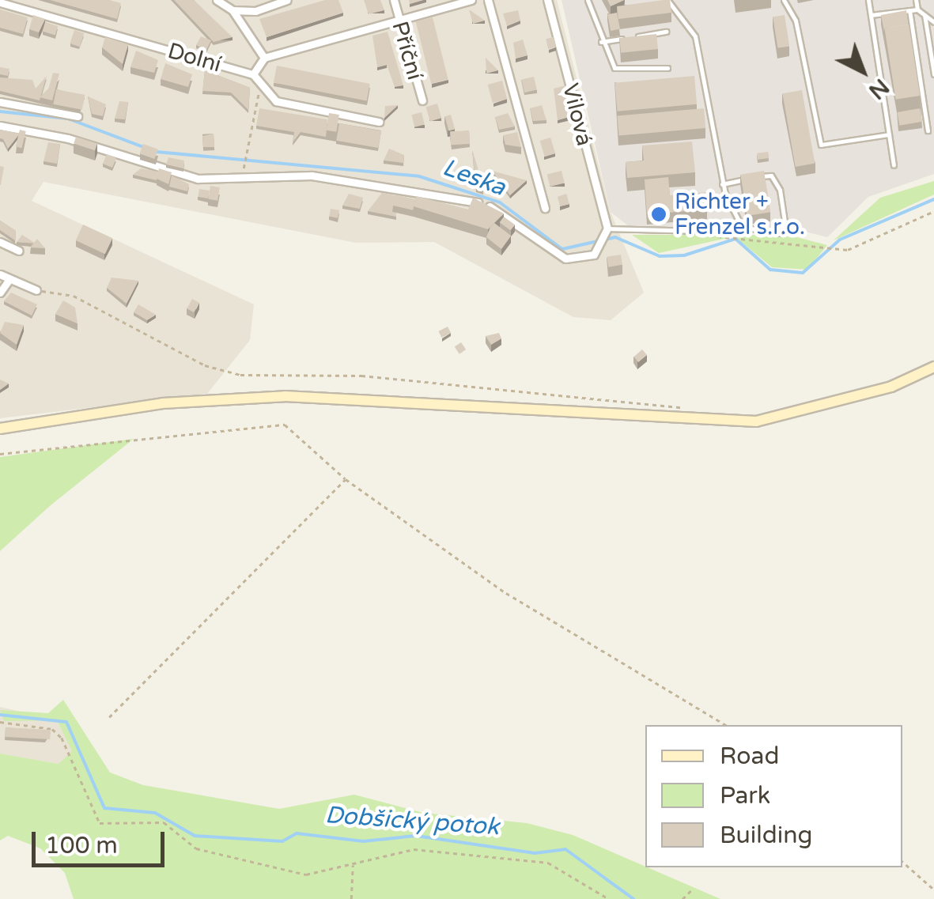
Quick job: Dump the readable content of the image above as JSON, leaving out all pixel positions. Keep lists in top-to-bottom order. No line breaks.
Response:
{"streets":{"street":["Příční","Dolní","Vilová"]},"water":["Leska","Dobšický potok"],"places":["Richter + Frenzel s.r.o."],"legend":["Road","Park","Building"],"scale_bar":"100 m","north":"bottom right"}
